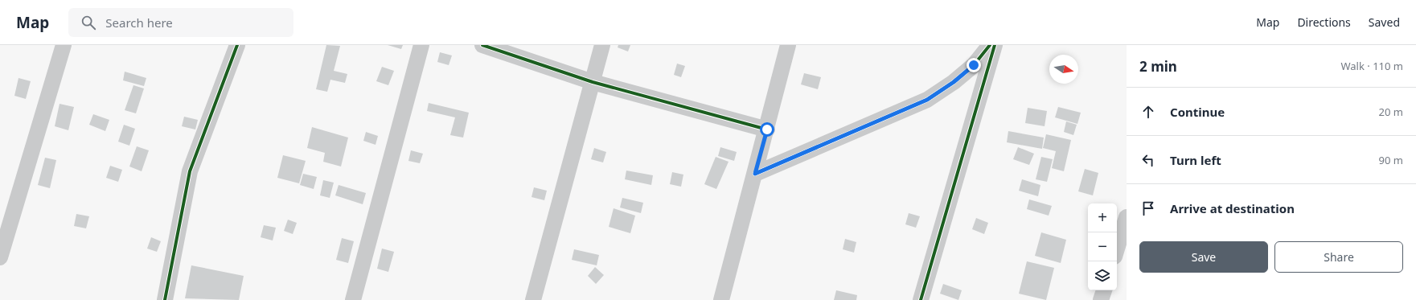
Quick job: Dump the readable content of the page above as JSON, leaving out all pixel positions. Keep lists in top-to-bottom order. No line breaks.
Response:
{"north":"right","page":{"header":"Map","search":"Search here","nav":["Map","Directions","Saved"],"heading":["2 min","Walk · 110 m"],"list":[["Continue","20 m"],["Turn left","90 m"],"Arrive at destination"],"map_buttons":["+","−"],"buttons":["Save","Share"]}}
